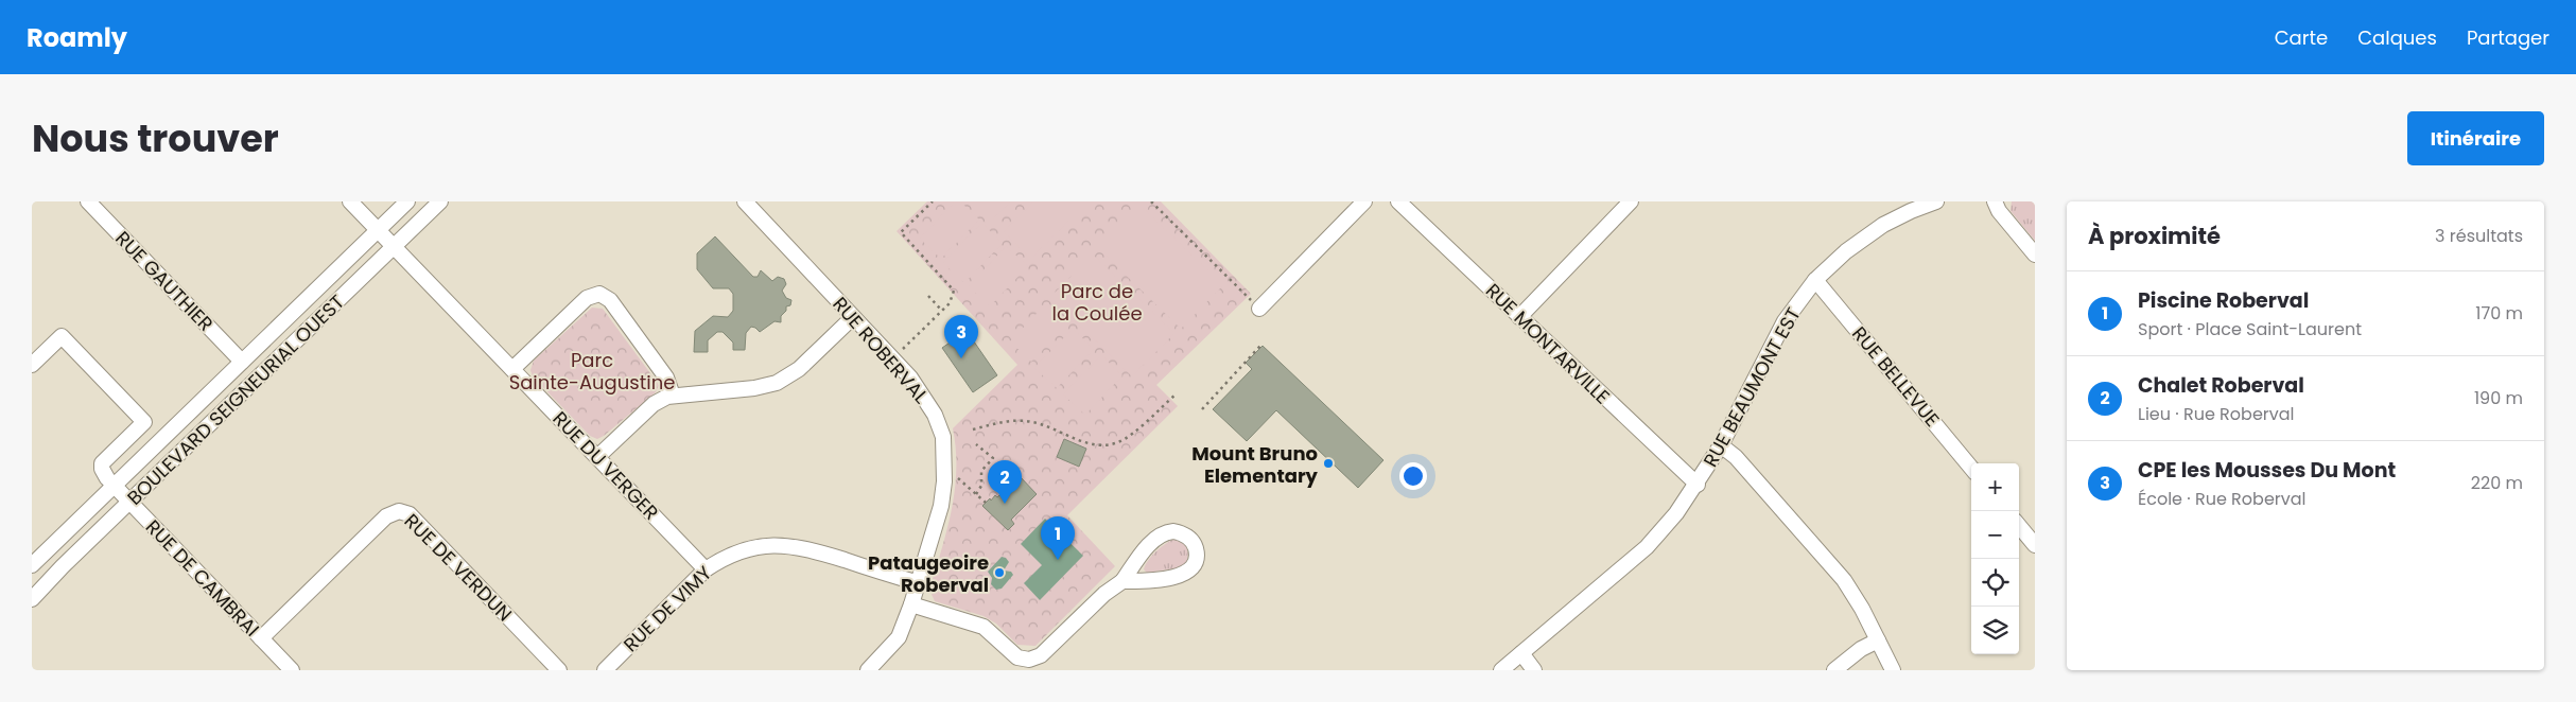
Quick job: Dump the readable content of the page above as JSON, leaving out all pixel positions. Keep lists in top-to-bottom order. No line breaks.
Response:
{"streets":{"street":["RUE GAUTHIER","RUE MONTARVILLE","RUE ROBERVAL","RUE BELLEVUE","RUE BEAUMONT EST","BOULEVARD SEIGNEURIAL OUEST","RUE DU VERGER","RUE DE VERDUN","RUE DE CAMBRAI","RUE DE VIMY"]},"crossings":[["RUE GAUTHIER","BOULEVARD SEIGNEURIAL OUEST"],["RUE MONTARVILLE","RUE BEAUMONT EST"],["RUE ROBERVAL","RUE DE VIMY"],["RUE BELLEVUE","RUE BEAUMONT EST"],["BOULEVARD SEIGNEURIAL OUEST","RUE DU VERGER"],["BOULEVARD SEIGNEURIAL OUEST","RUE DE CAMBRAI"],["RUE DU VERGER","RUE DE VIMY"],["RUE DE VERDUN","RUE DE CAMBRAI"]],"parks":["Parc de la Coulée","Parc Sainte-Augustine"],"places":["Mount Bruno Elementary","Pataugeoire Roberval"],"page":{"header":"Roamly","nav":["Carte","Calques","Partager"],"title":"Nous trouver","buttons":"Itinéraire","heading":["À proximité","3 résultats"],"list":[{"mark":"1","name":"Piscine Roberval","note":"Sport · Place Saint-Laurent","value":"170 m"},{"mark":"2","name":"Chalet Roberval","note":"Lieu · Rue Roberval","value":"190 m"},{"mark":"3","name":"CPE les Mousses Du Mont","note":"École · Rue Roberval","value":"220 m"}],"pins":["3","2","1"],"map_buttons":["+","−"]}}
